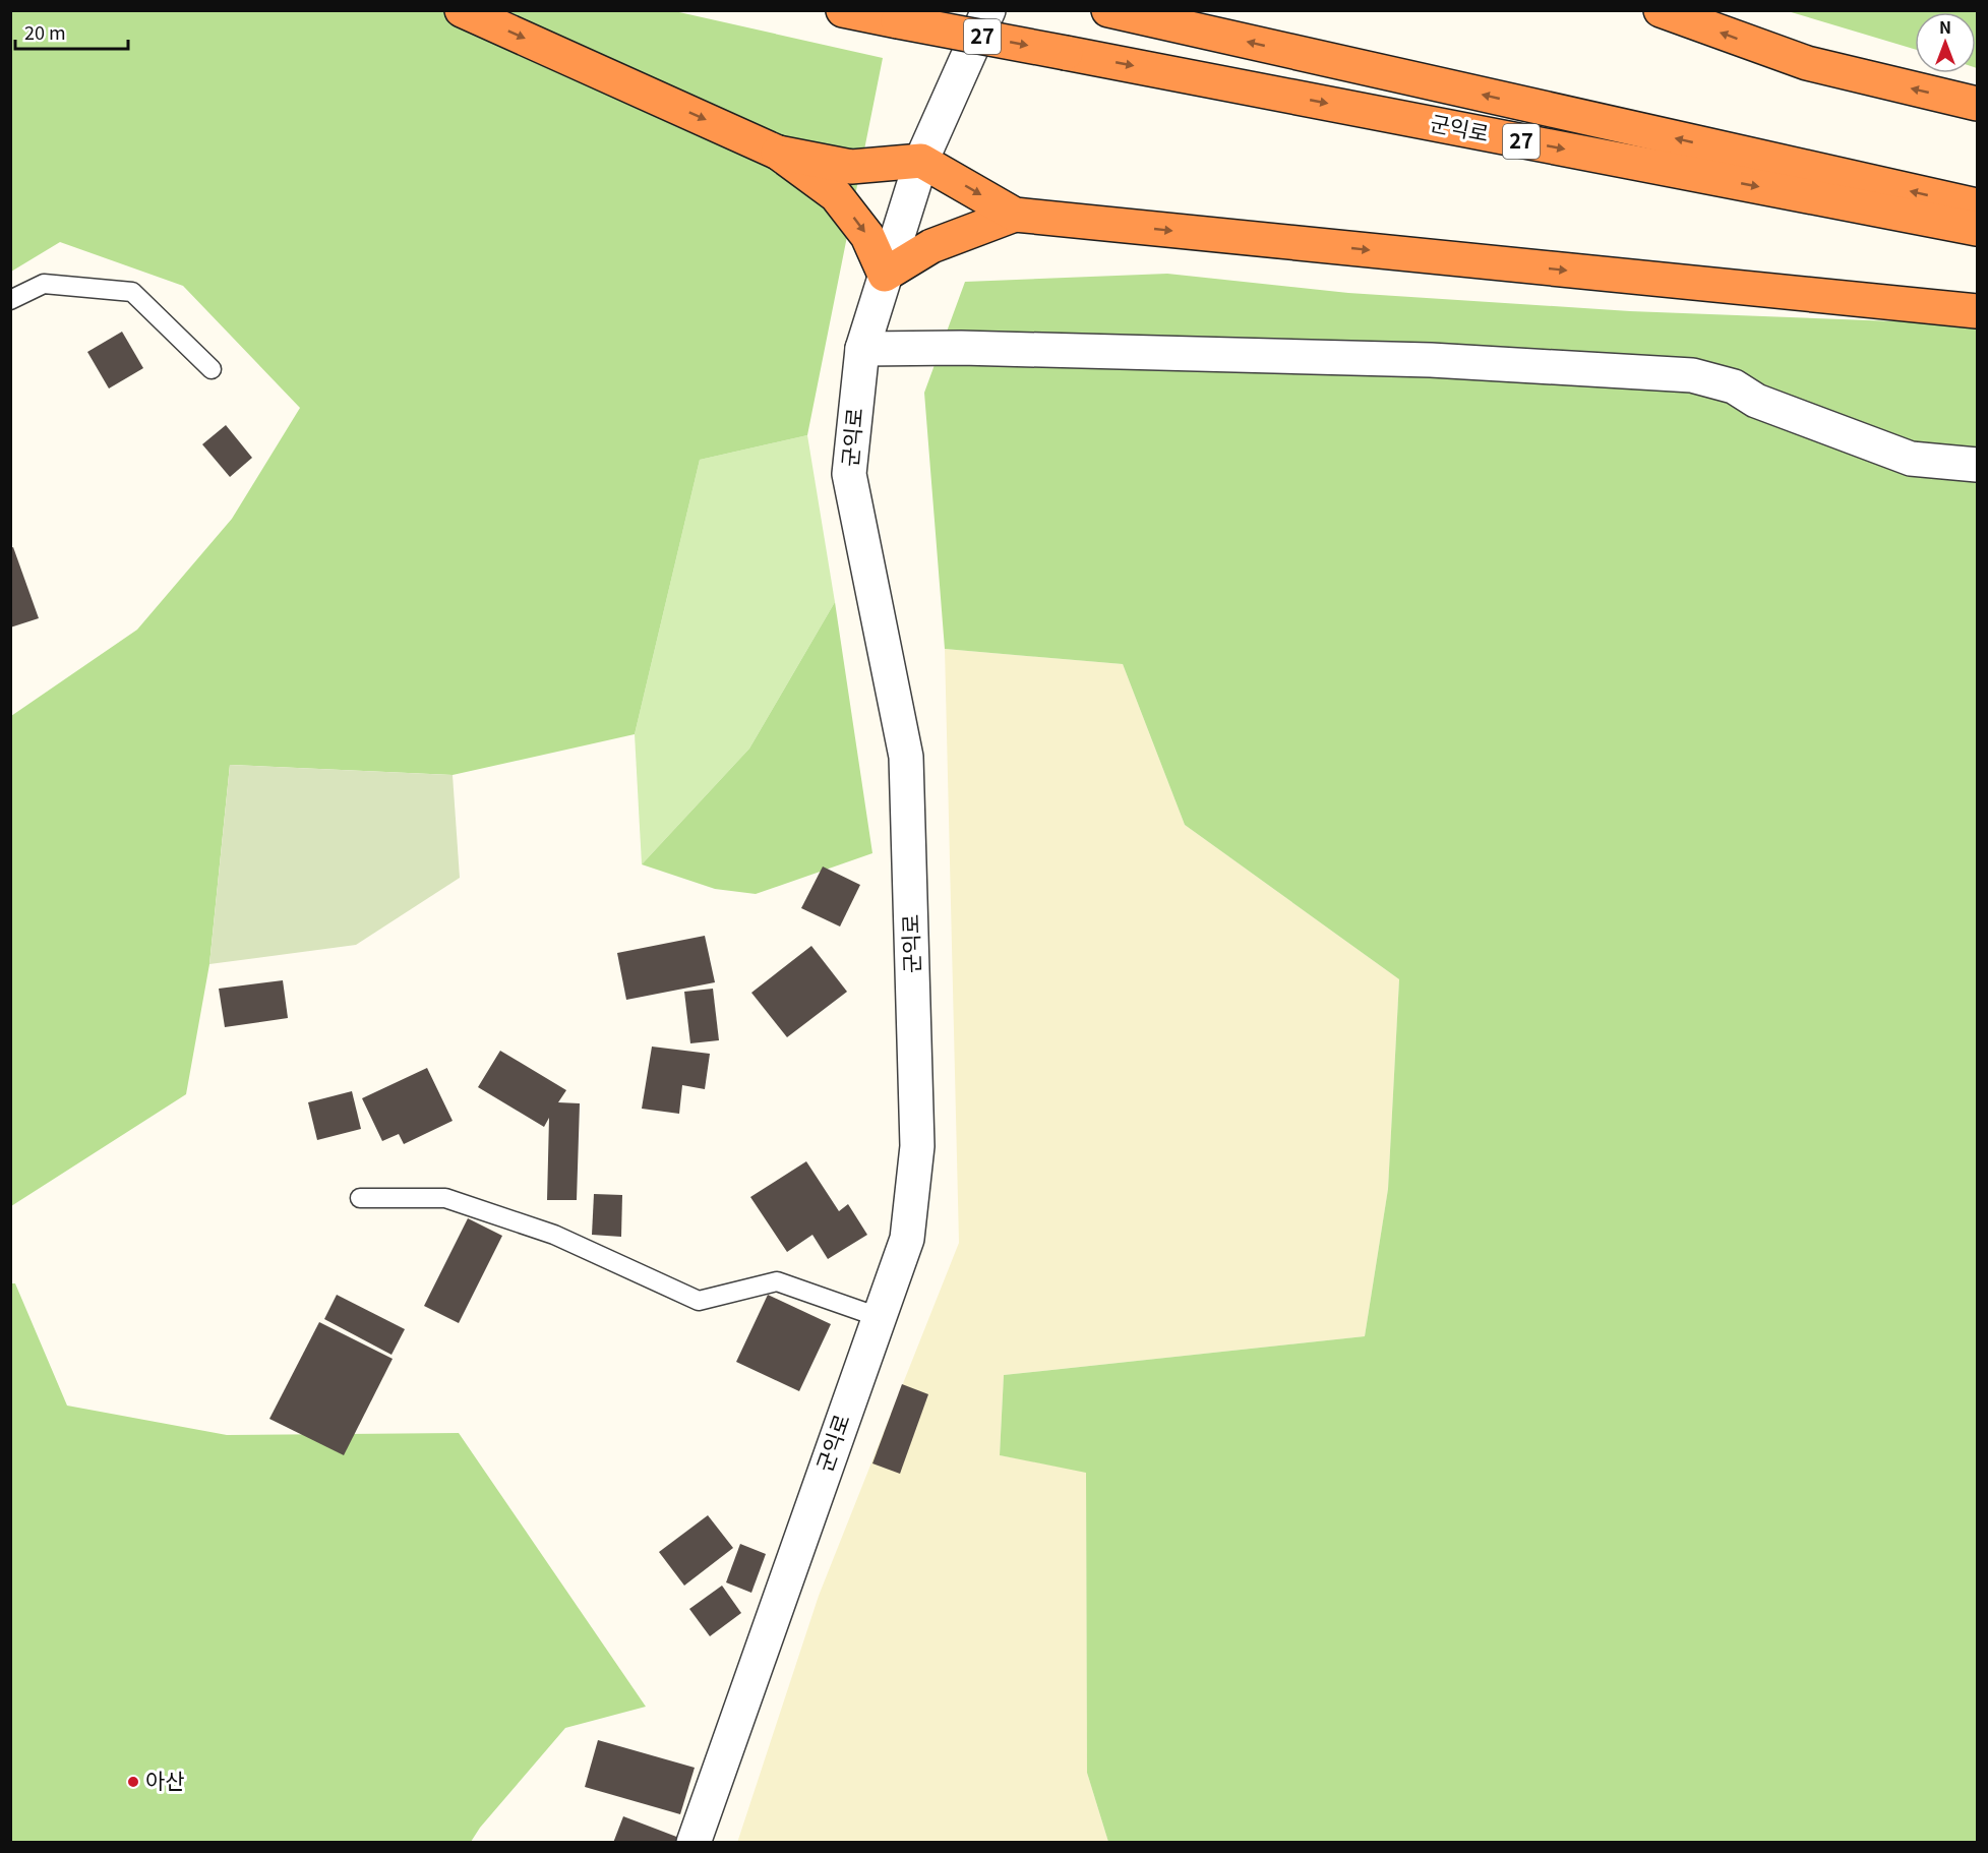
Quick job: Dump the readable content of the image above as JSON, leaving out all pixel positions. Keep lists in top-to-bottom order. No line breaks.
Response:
{"streets":{"highway":["27","군익로"]},"places":["아산"],"scale_bar":"20 m","north":"top"}
